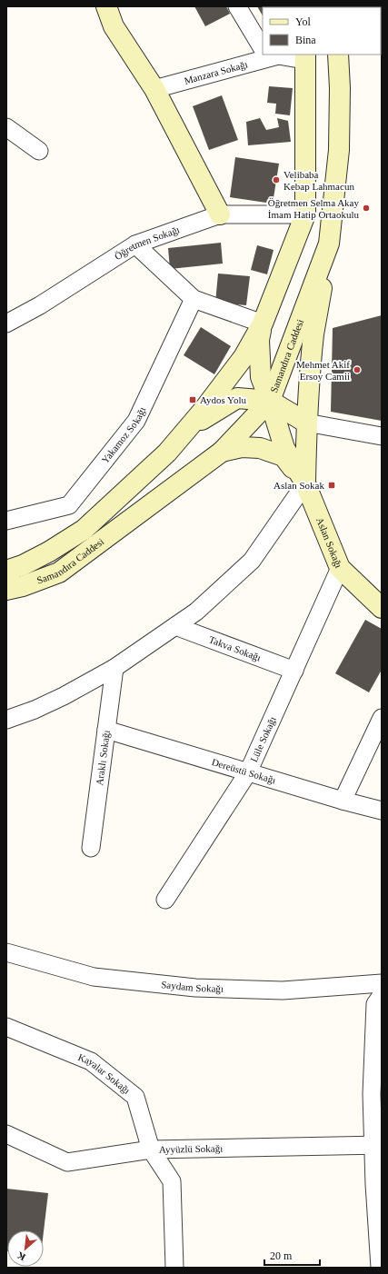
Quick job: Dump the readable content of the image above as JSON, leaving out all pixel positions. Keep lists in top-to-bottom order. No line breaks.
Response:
{"streets":{"main road":["Samandıra Caddesi","Aslan Sokağı"],"street":["Manzara Sokağı","Öğretmen Sokağı","Yakamoz Sokağı","Takva Sokağı","Lüle Sokağı","Araklı Sokağı","Dereüstü Sokağı","Saydam Sokağı","Kayalar Sokağı","Ayyüzlü Sokağı"]},"crossings":[["Öğretmen Sokağı","Samandıra Caddesi"],["Aslan Sokağı","Lüle Sokağı"],["Takva Sokağı","Lüle Sokağı"],["Lüle Sokağı","Dereüstü Sokağı"],["Araklı Sokağı","Dereüstü Sokağı"],["Kayalar Sokağı","Ayyüzlü Sokağı"]],"places":{"other":["Velibaba Kebap Lahmacun","Öğretmen Selma Akay İmam Hatip Ortaokulu","Mehmet Akif Ersoy Camii"],"transit":["Aydos Yolu","Aslan Sokak"]},"legend":["Yol","Bina"],"scale_bar":"20 m","north":"bottom left"}
